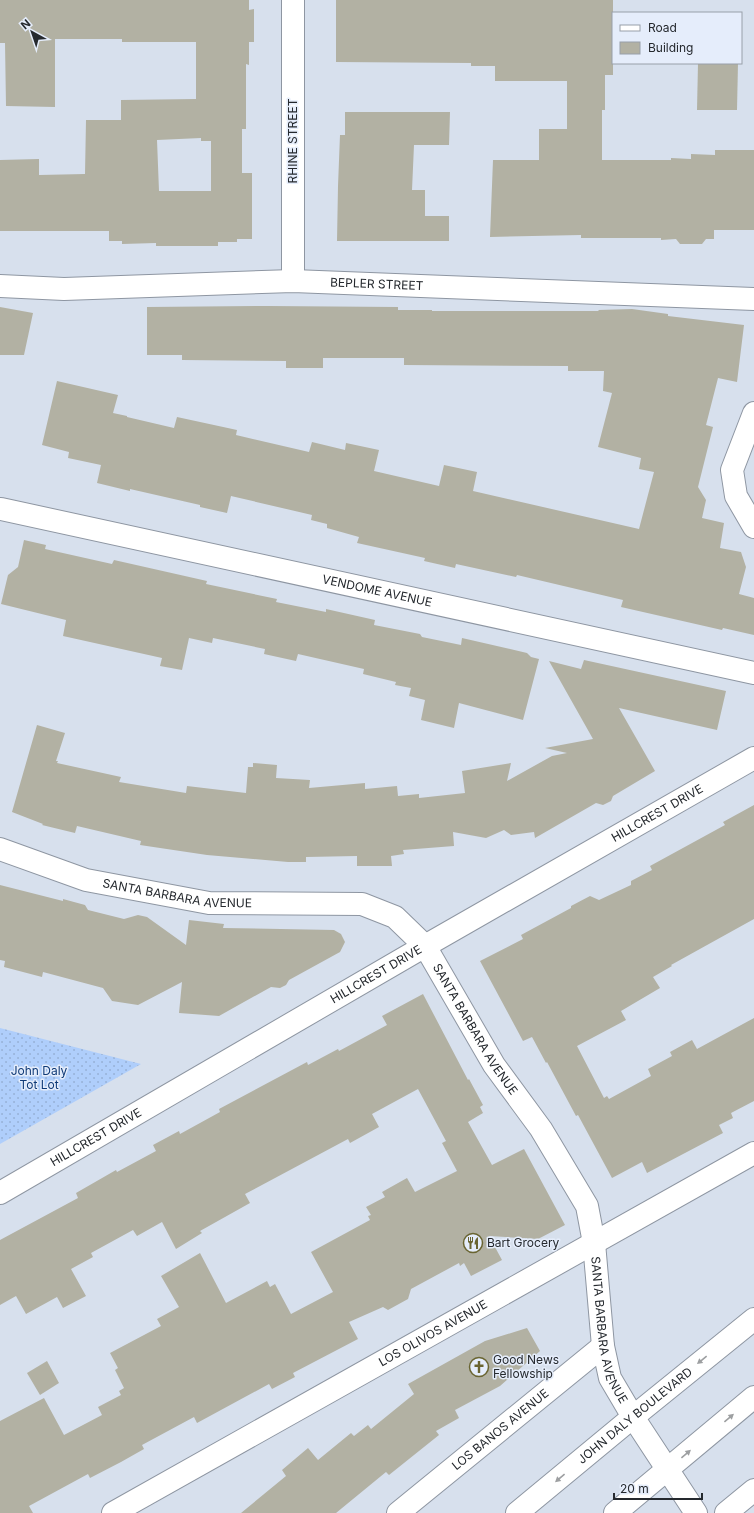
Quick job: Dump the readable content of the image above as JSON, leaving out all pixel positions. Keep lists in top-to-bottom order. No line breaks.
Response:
{"streets":{"street":["RHINE STREET","BEPLER STREET","VENDOME AVENUE","HILLCREST DRIVE","SANTA BARBARA AVENUE","LOS OLIVOS AVENUE","JOHN DALY BOULEVARD","LOS BANOS AVENUE"]},"crossings":[["RHINE STREET","BEPLER STREET"],["HILLCREST DRIVE","SANTA BARBARA AVENUE"],["SANTA BARBARA AVENUE","LOS OLIVOS AVENUE"],["SANTA BARBARA AVENUE","JOHN DALY BOULEVARD"],["SANTA BARBARA AVENUE","LOS BANOS AVENUE"]],"parks":["John Daly Tot Lot"],"places":{"restaurant":["Bart Grocery"],"church":["Good News Fellowship"]},"legend":["Road","Building"],"scale_bar":"20 m","north":"top left"}
